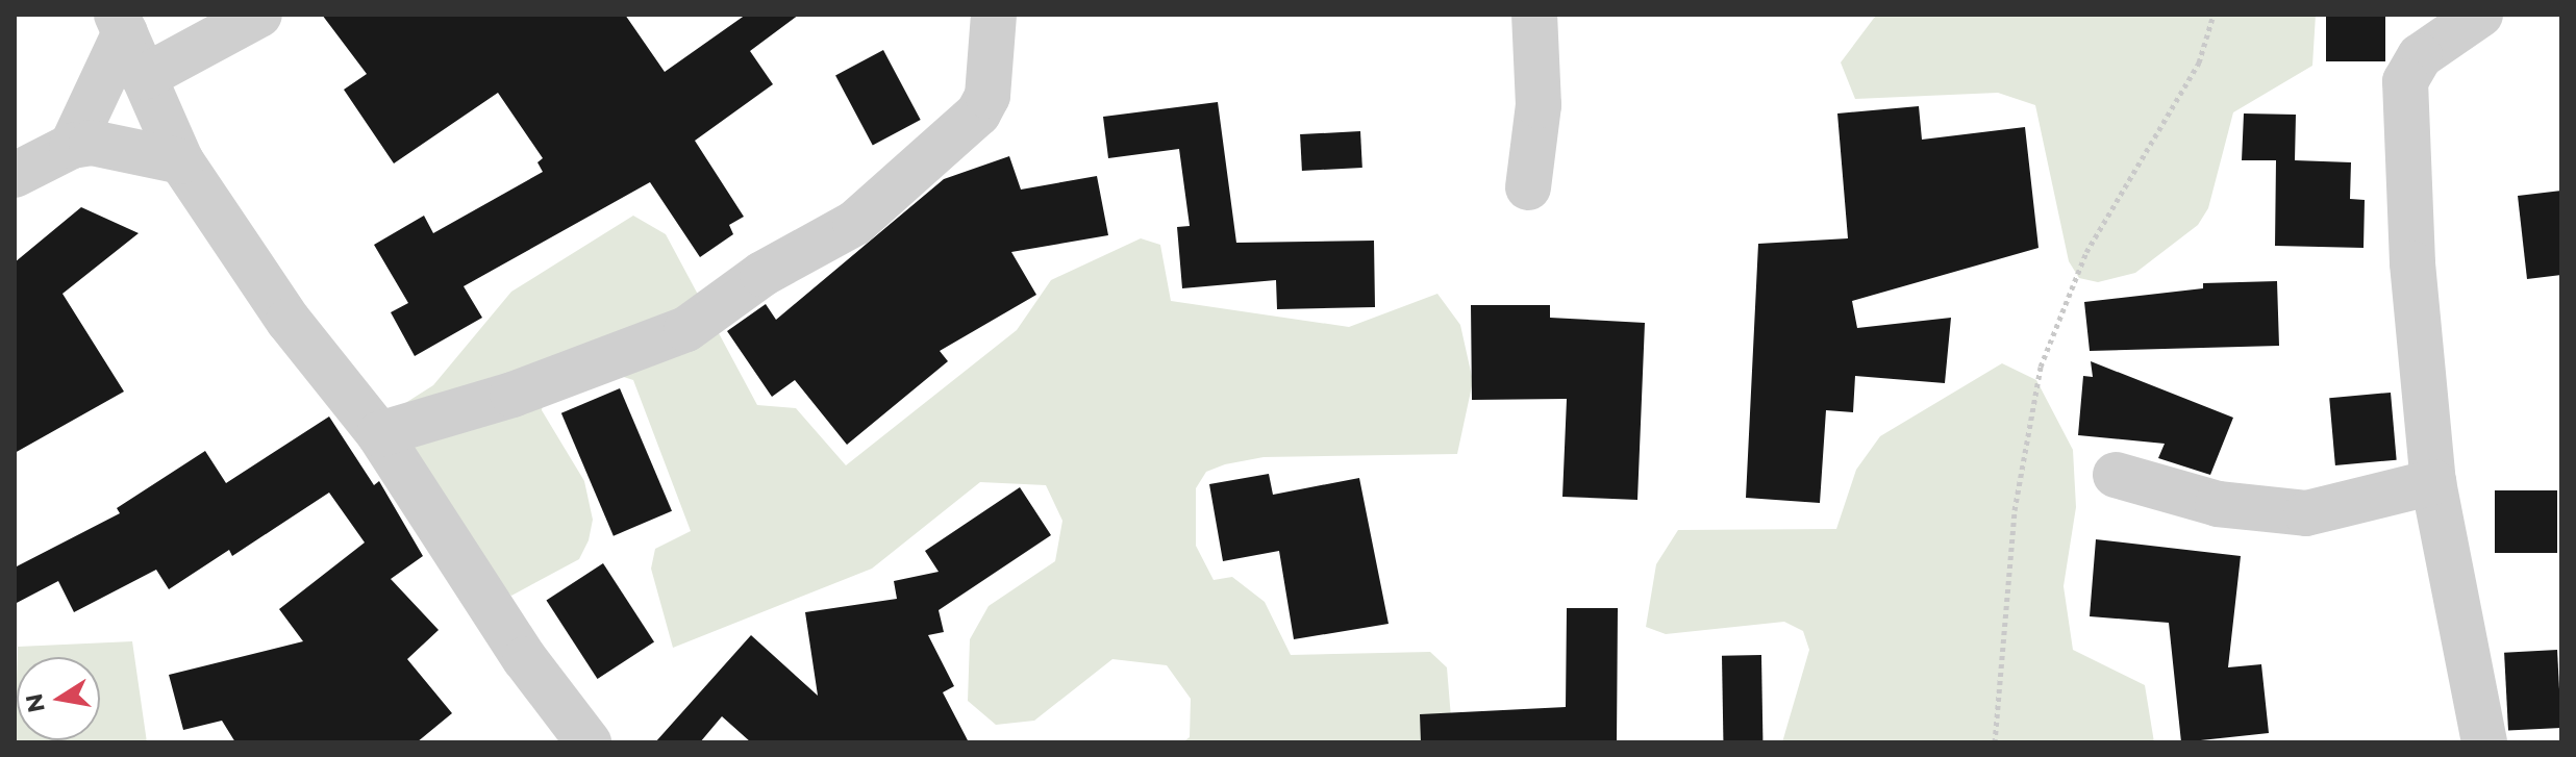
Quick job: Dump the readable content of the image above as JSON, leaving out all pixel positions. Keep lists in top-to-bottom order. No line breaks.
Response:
{"north":"left"}
